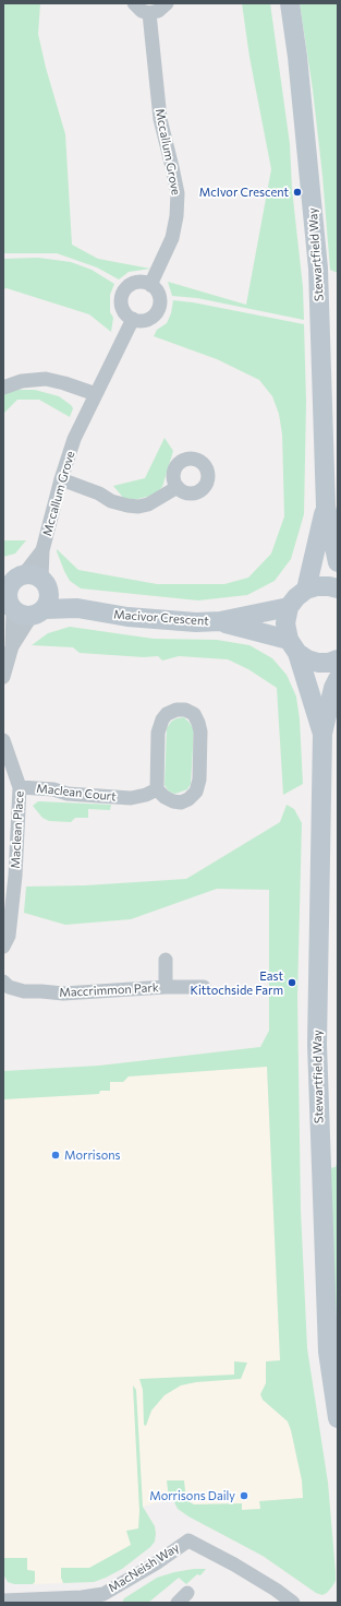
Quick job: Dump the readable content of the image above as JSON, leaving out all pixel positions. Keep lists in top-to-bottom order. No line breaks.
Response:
{"streets":{"street":["Mccallum Grove","Stewartfield Way","Macivor Crescent","Maclean Court","Maclean Place","Maccrimmon Park","MacNeish Way"]},"crossings":[["Mccallum Grove","Macivor Crescent"],["Stewartfield Way","Macivor Crescent"],["Maclean Court","Maclean Place"]],"places":["McIvor Crescent","East Kittochside Farm","Morrisons","Morrisons Daily"]}
